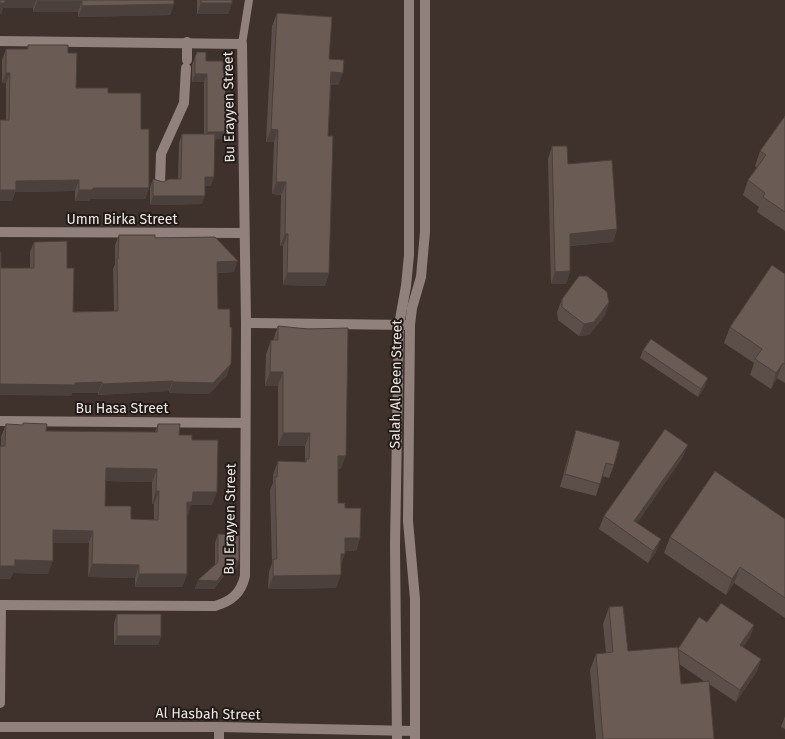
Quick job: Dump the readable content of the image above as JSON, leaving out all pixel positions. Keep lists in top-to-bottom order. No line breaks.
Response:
{"streets":{"street":["Bu Erayyen Street","Umm Birka Street","Salah Al Deen Street","Bu Hasa Street","Al Hasbah Street"]},"crossings":[["Bu Erayyen Street","Umm Birka Street"],["Bu Erayyen Street","Bu Hasa Street"],["Salah Al Deen Street","Al Hasbah Street"]]}
